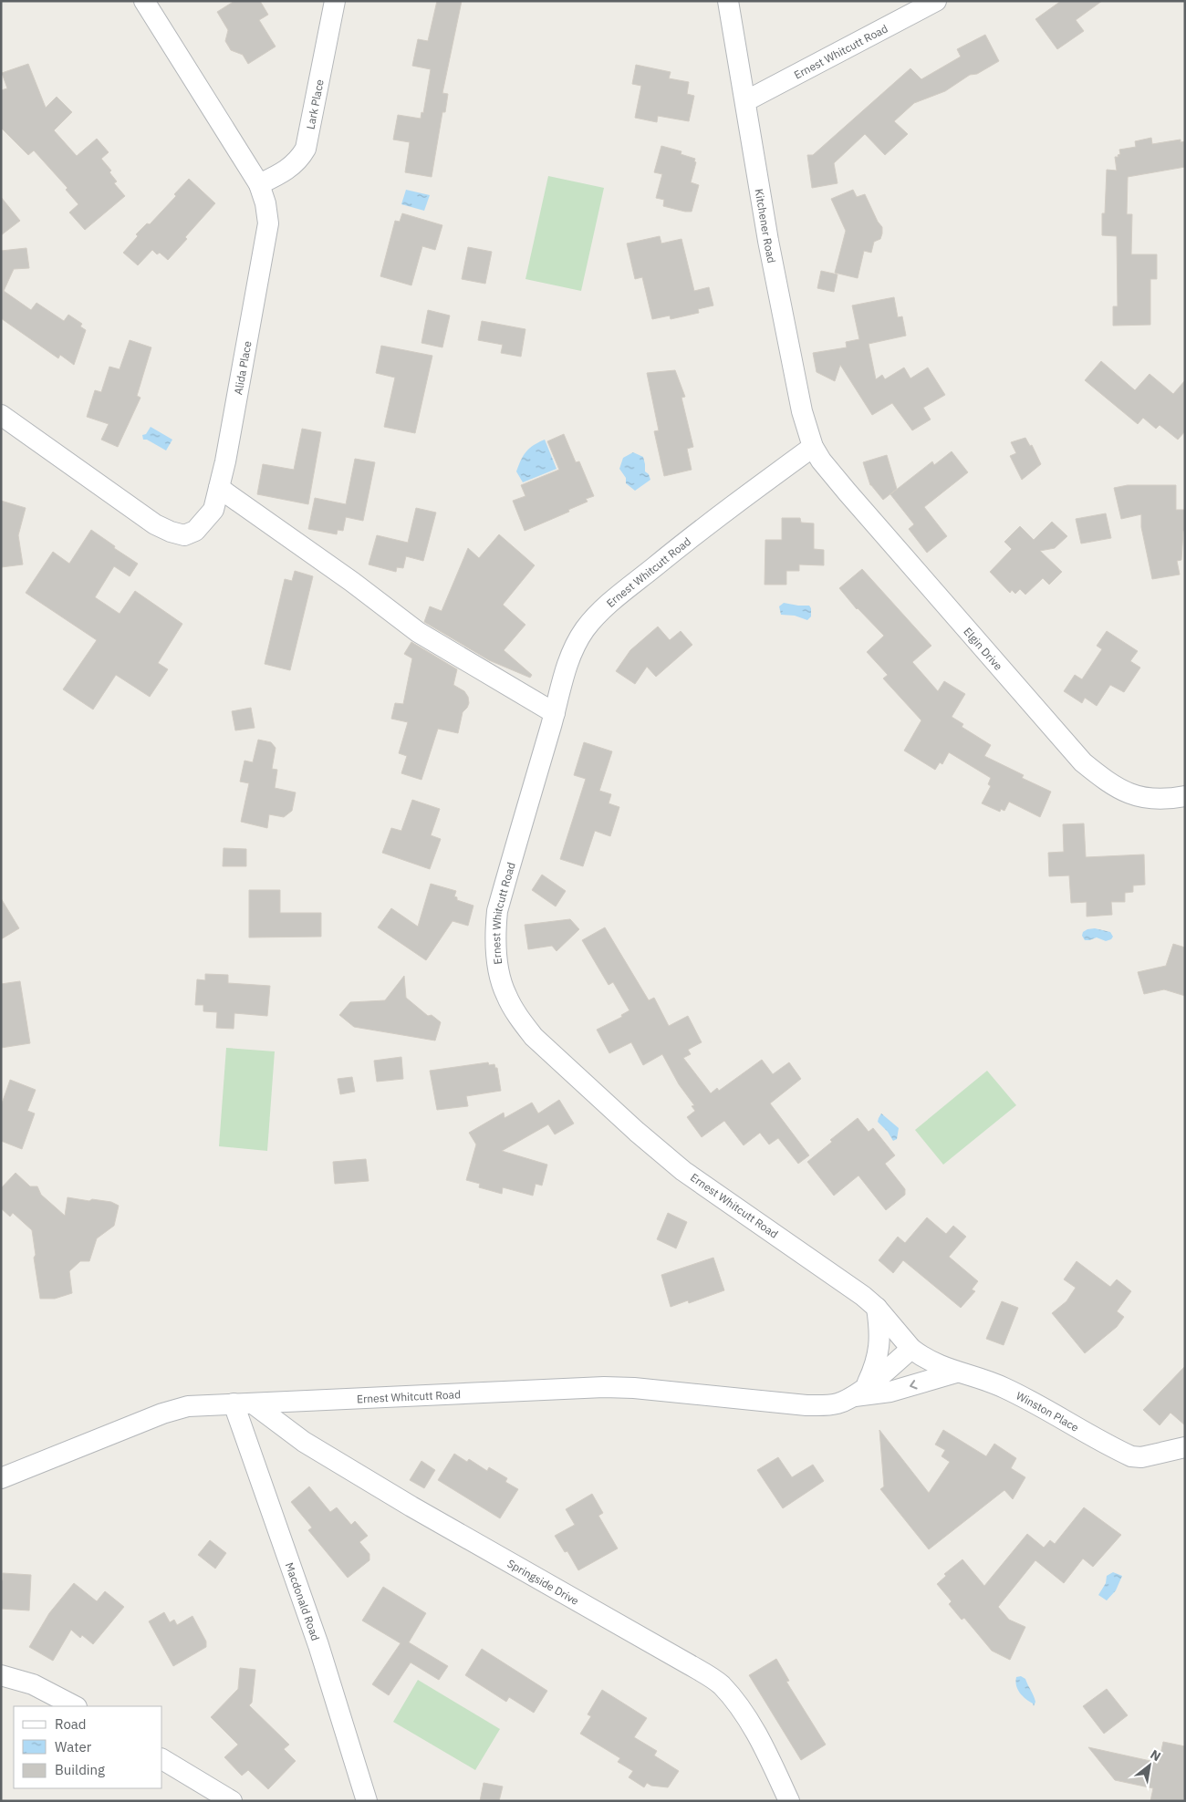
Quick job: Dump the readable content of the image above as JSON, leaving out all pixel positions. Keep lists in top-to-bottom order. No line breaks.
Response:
{"streets":{"street":["Ernest Whitcutt Road","Lark Place","Kitchener Road","Alida Place","Elgin Drive","Winston Place","Springside Drive","Macdonald Road"]},"crossings":[["Ernest Whitcutt Road","Kitchener Road"],["Ernest Whitcutt Road","Elgin Drive"],["Ernest Whitcutt Road","Winston Place"],["Ernest Whitcutt Road","Springside Drive"],["Ernest Whitcutt Road","Macdonald Road"],["Lark Place","Alida Place"],["Kitchener Road","Elgin Drive"],["Springside Drive","Macdonald Road"]],"legend":["Road","Water","Building"],"north":"top right"}
